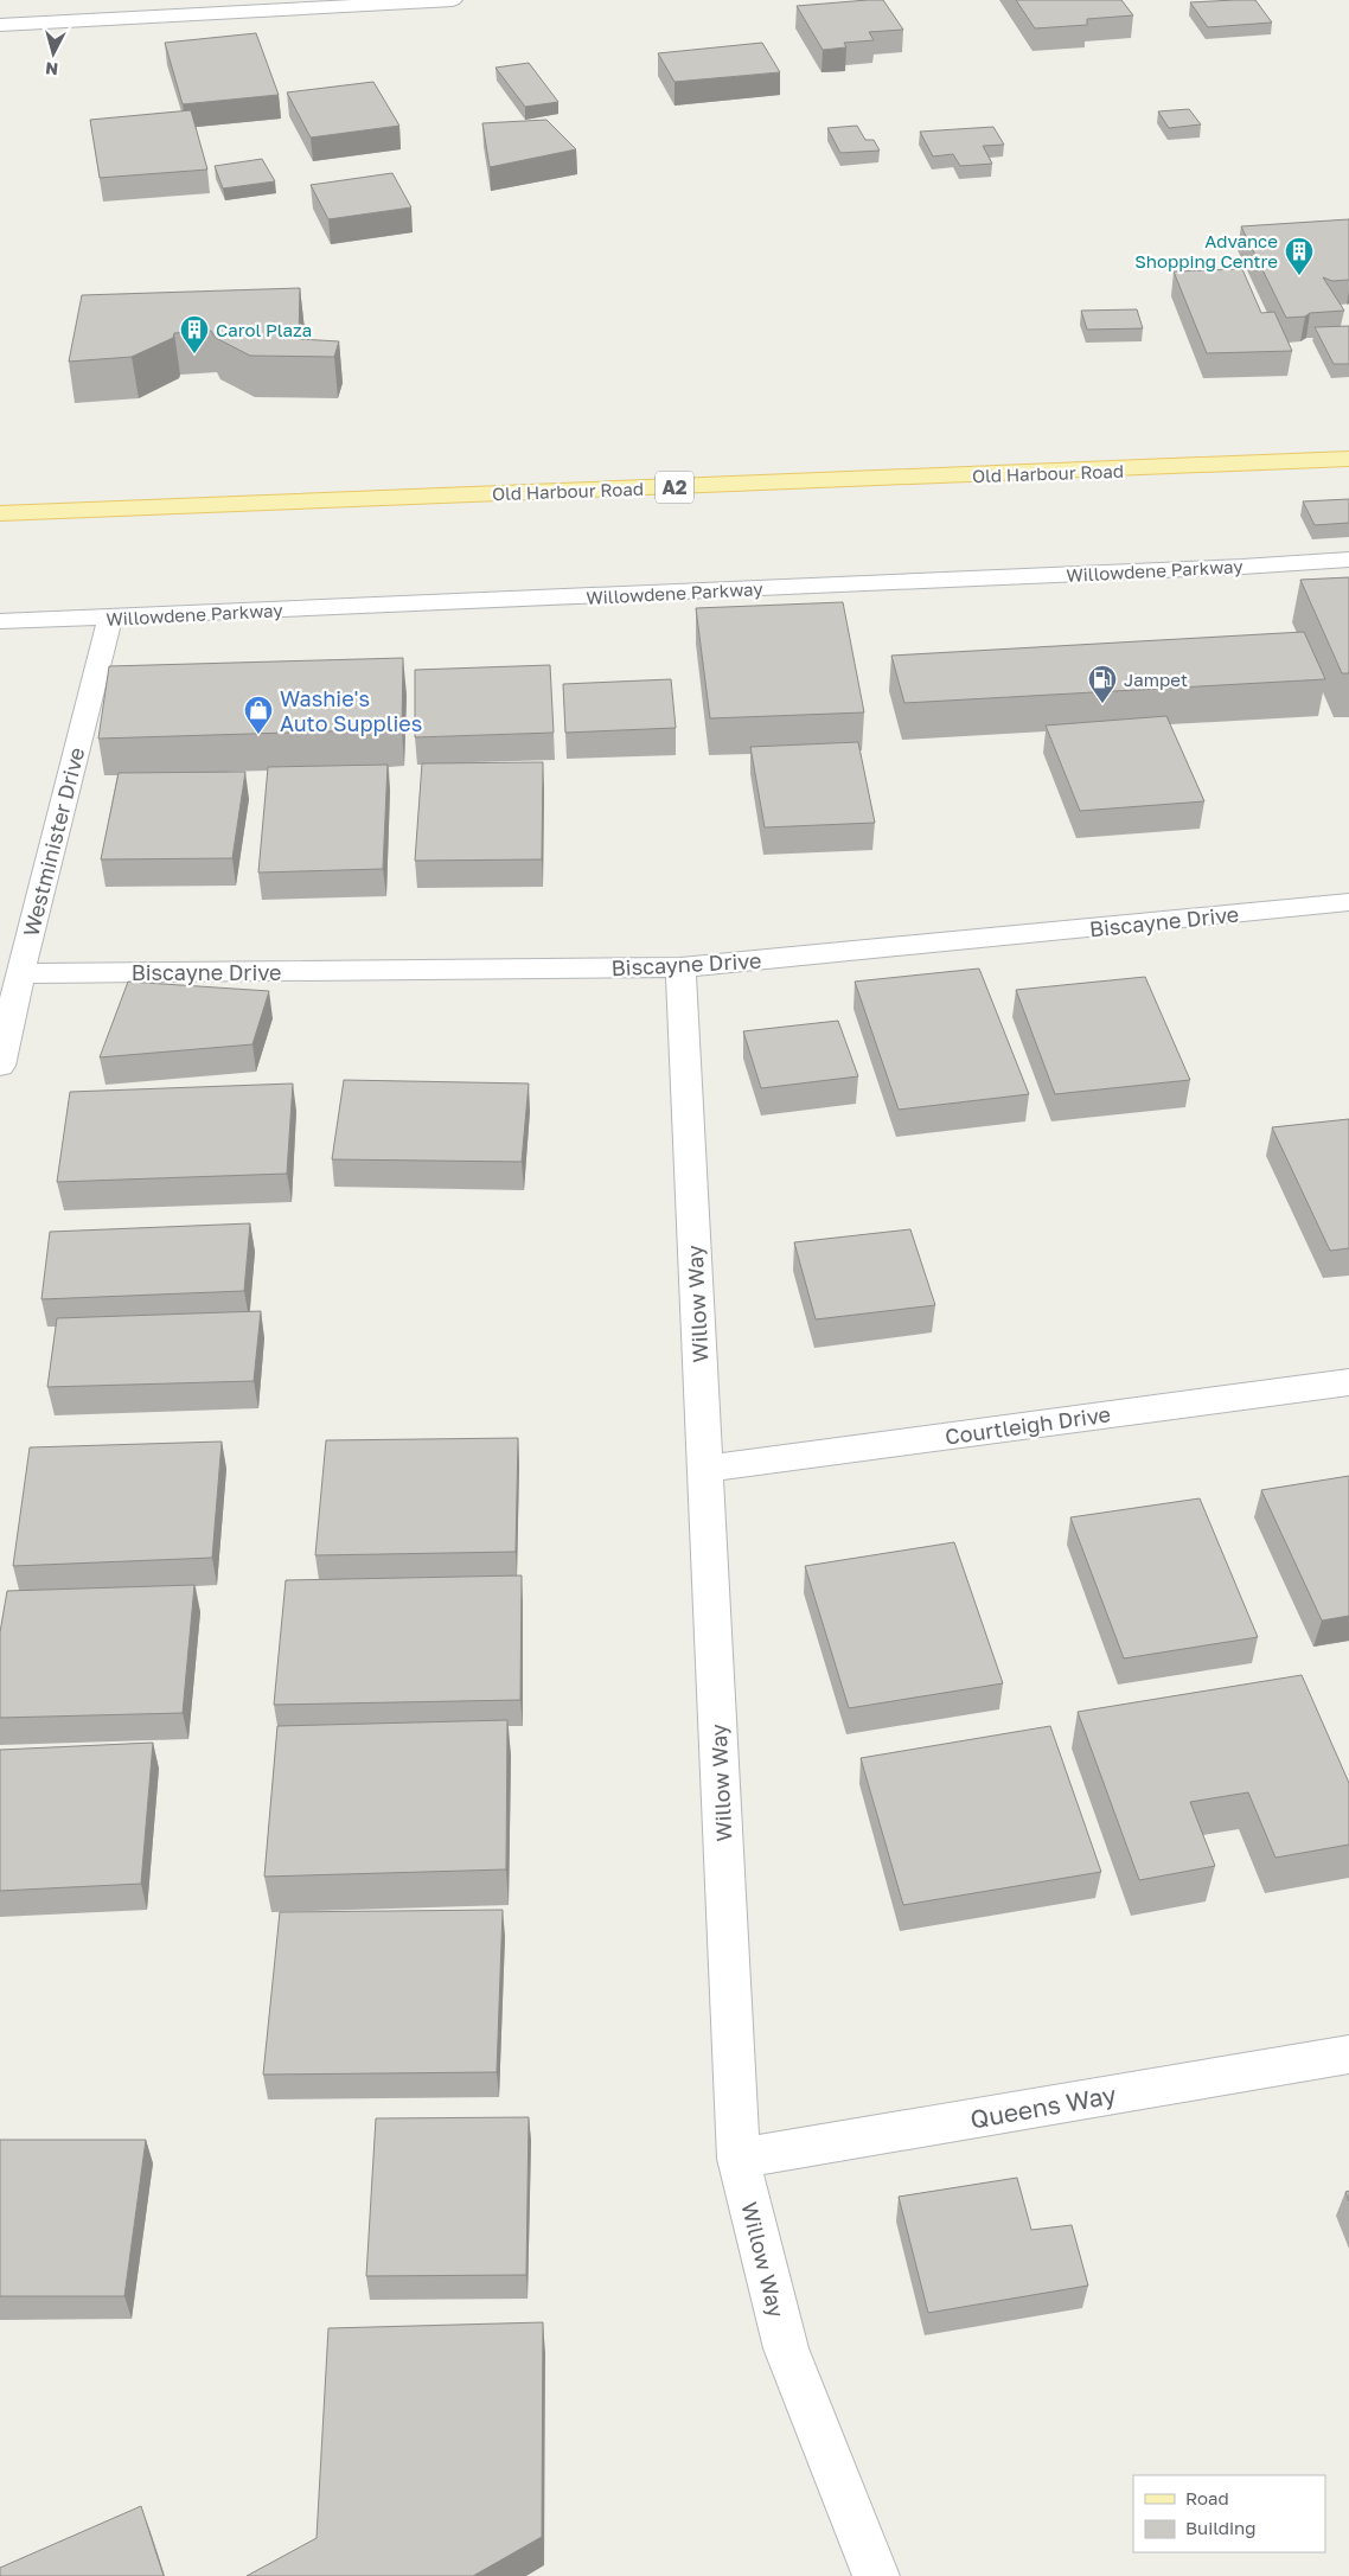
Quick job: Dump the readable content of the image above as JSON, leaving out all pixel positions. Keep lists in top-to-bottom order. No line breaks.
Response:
{"streets":{"main road":["Old Harbour Road","A2"],"street":["Willowdene Parkway","Westminister Drive","Biscayne Drive","Willow Way","Courtleigh Drive","Queens Way"]},"crossings":[["Willowdene Parkway","Westminister Drive"],["Westminister Drive","Biscayne Drive"],["Biscayne Drive","Willow Way"],["Willow Way","Courtleigh Drive"],["Willow Way","Queens Way"]],"places":{"building":["Advance Shopping Centre","Carol Plaza"],"fuel station":["Jampet"],"shop":["Washie's Auto Supplies"]},"legend":["Road","Building"],"north":"bottom"}
